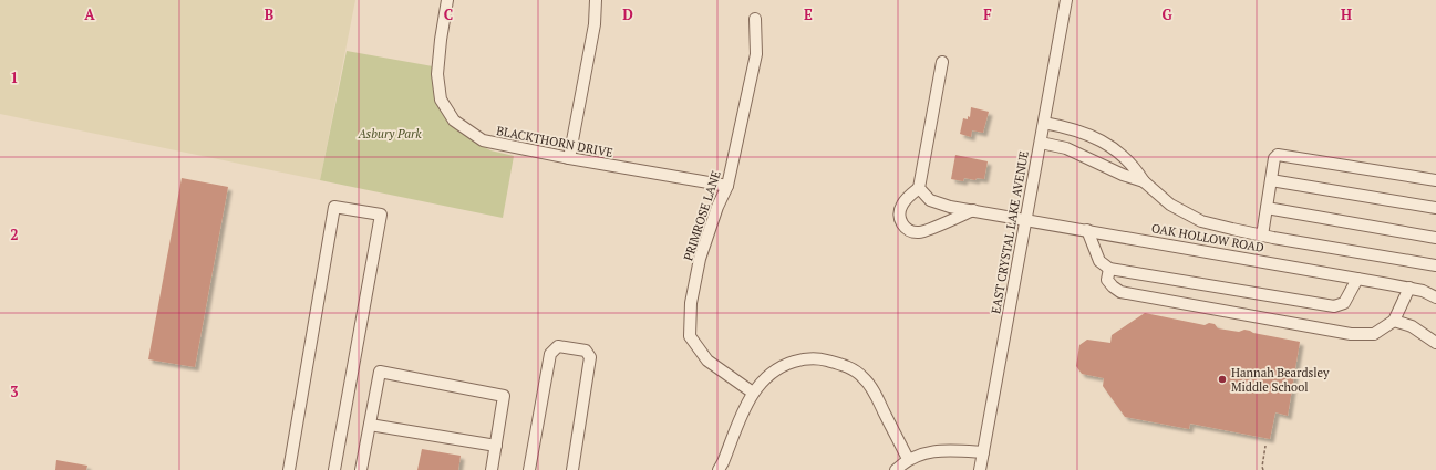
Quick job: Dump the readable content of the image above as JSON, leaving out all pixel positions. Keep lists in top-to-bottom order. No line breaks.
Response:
{"streets":{"street":["BLACKTHORN DRIVE","PRIMROSE LANE","EAST CRYSTAL LAKE AVENUE","OAK HOLLOW ROAD"]},"crossings":[["BLACKTHORN DRIVE","PRIMROSE LANE"],["EAST CRYSTAL LAKE AVENUE","OAK HOLLOW ROAD"]],"parks":["Asbury Park"],"places":["Hannah Beardsley Middle School"],"grid":{"columns":["A","B","C","D","E","F","G","H"],"rows":["1","2","3"]}}
